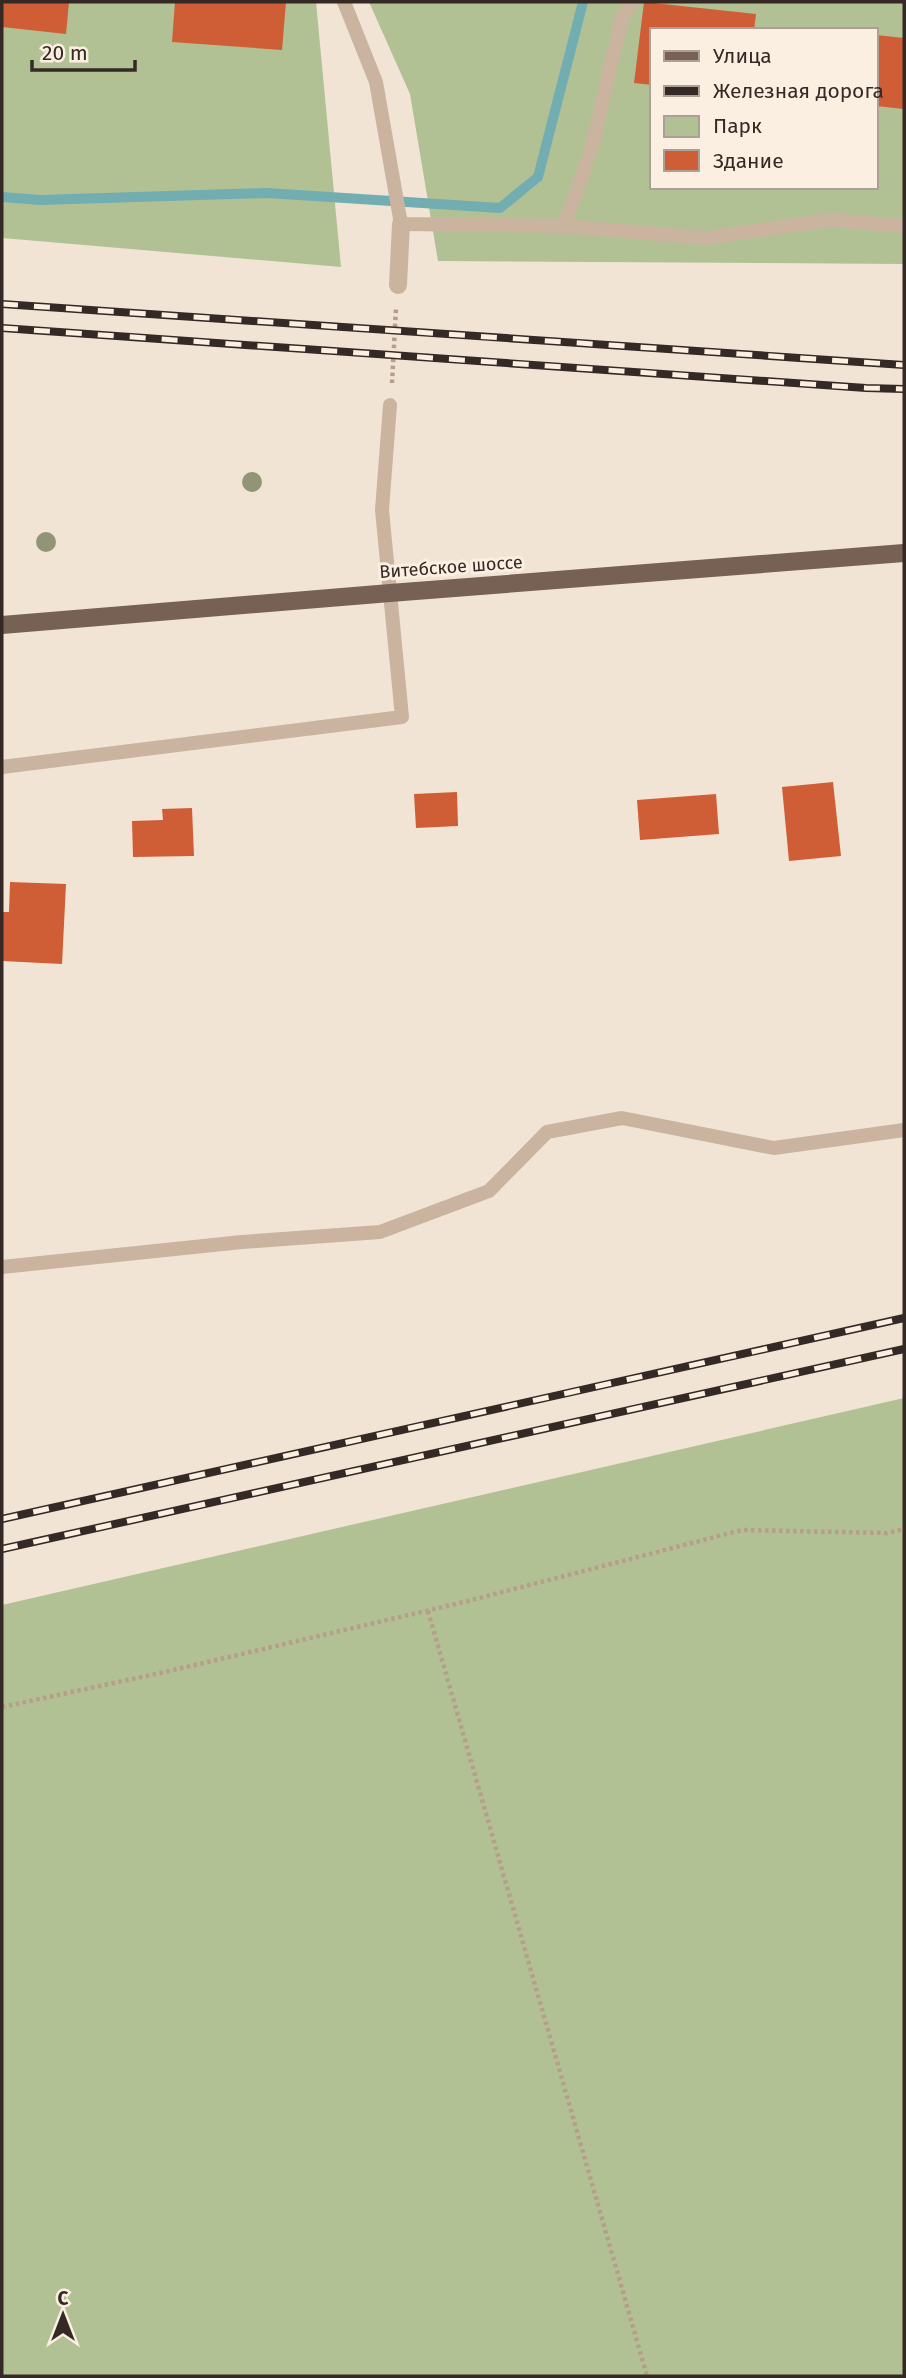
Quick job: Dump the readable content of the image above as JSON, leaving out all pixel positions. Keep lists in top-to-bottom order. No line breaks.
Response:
{"streets":{"main road":["Витебское шоссе"]},"legend":["Улица","Железная дорога","Парк","Здание"],"scale_bar":"20 m","north":"top"}
